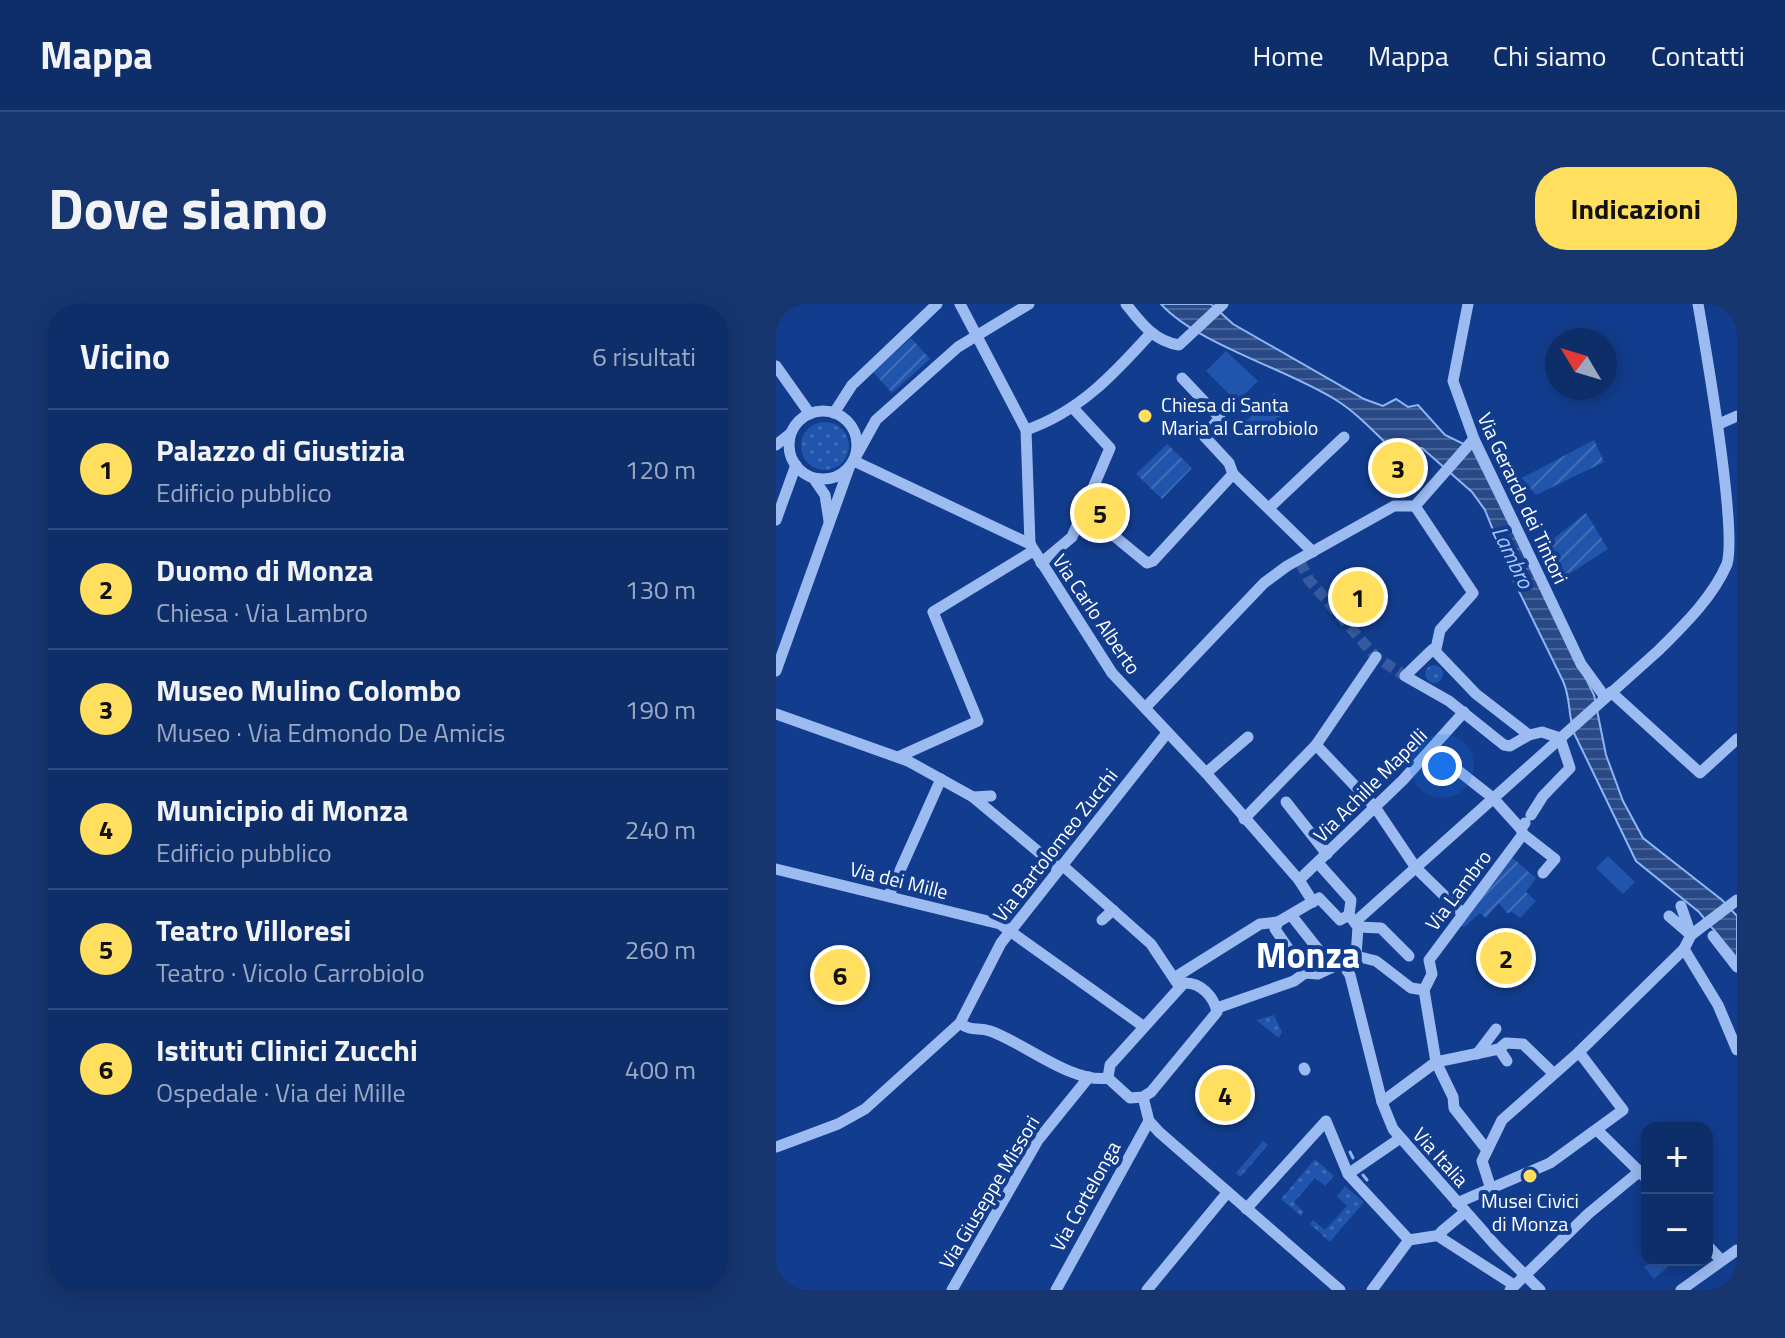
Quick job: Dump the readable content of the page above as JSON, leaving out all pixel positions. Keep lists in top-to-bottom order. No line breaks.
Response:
{"streets":{"street":["Via Gerardo dei Tintori","Via Carlo Alberto","Via Achille Mapelli","Via Bartolomeo Zucchi","Via dei Mille","Via Lambro","Via Italia","Via Giuseppe Missori","Via Cortelonga"]},"crossings":[["Via Carlo Alberto","Via Achille Mapelli"],["Via Carlo Alberto","Via Bartolomeo Zucchi"],["Via Achille Mapelli","Via Italia"],["Via Bartolomeo Zucchi","Via dei Mille"]],"districts":["Monza"],"water":["Lambro"],"places":["Chiesa di Santa Maria al Carrobiolo","Musei Civici di Monza"],"north":"top left","page":{"header":"Mappa","nav":["Home","Mappa","Chi siamo","Contatti"],"title":"Dove siamo","buttons":"Indicazioni","heading":["Vicino","6 risultati"],"list":[{"mark":"1","name":"Palazzo di Giustizia","note":"Edificio pubblico","value":"120 m"},{"mark":"2","name":"Duomo di Monza","note":"Chiesa · Via Lambro","value":"130 m"},{"mark":"3","name":"Museo Mulino Colombo","note":"Museo · Via Edmondo De Amicis","value":"190 m"},{"mark":"4","name":"Municipio di Monza","note":"Edificio pubblico","value":"240 m"},{"mark":"5","name":"Teatro Villoresi","note":"Teatro · Vicolo Carrobiolo","value":"260 m"},{"mark":"6","name":"Istituti Clinici Zucchi","note":"Ospedale · Via dei Mille","value":"400 m"}],"pins":["3","5","1","2","6","4"],"map_buttons":["+","−"]}}
